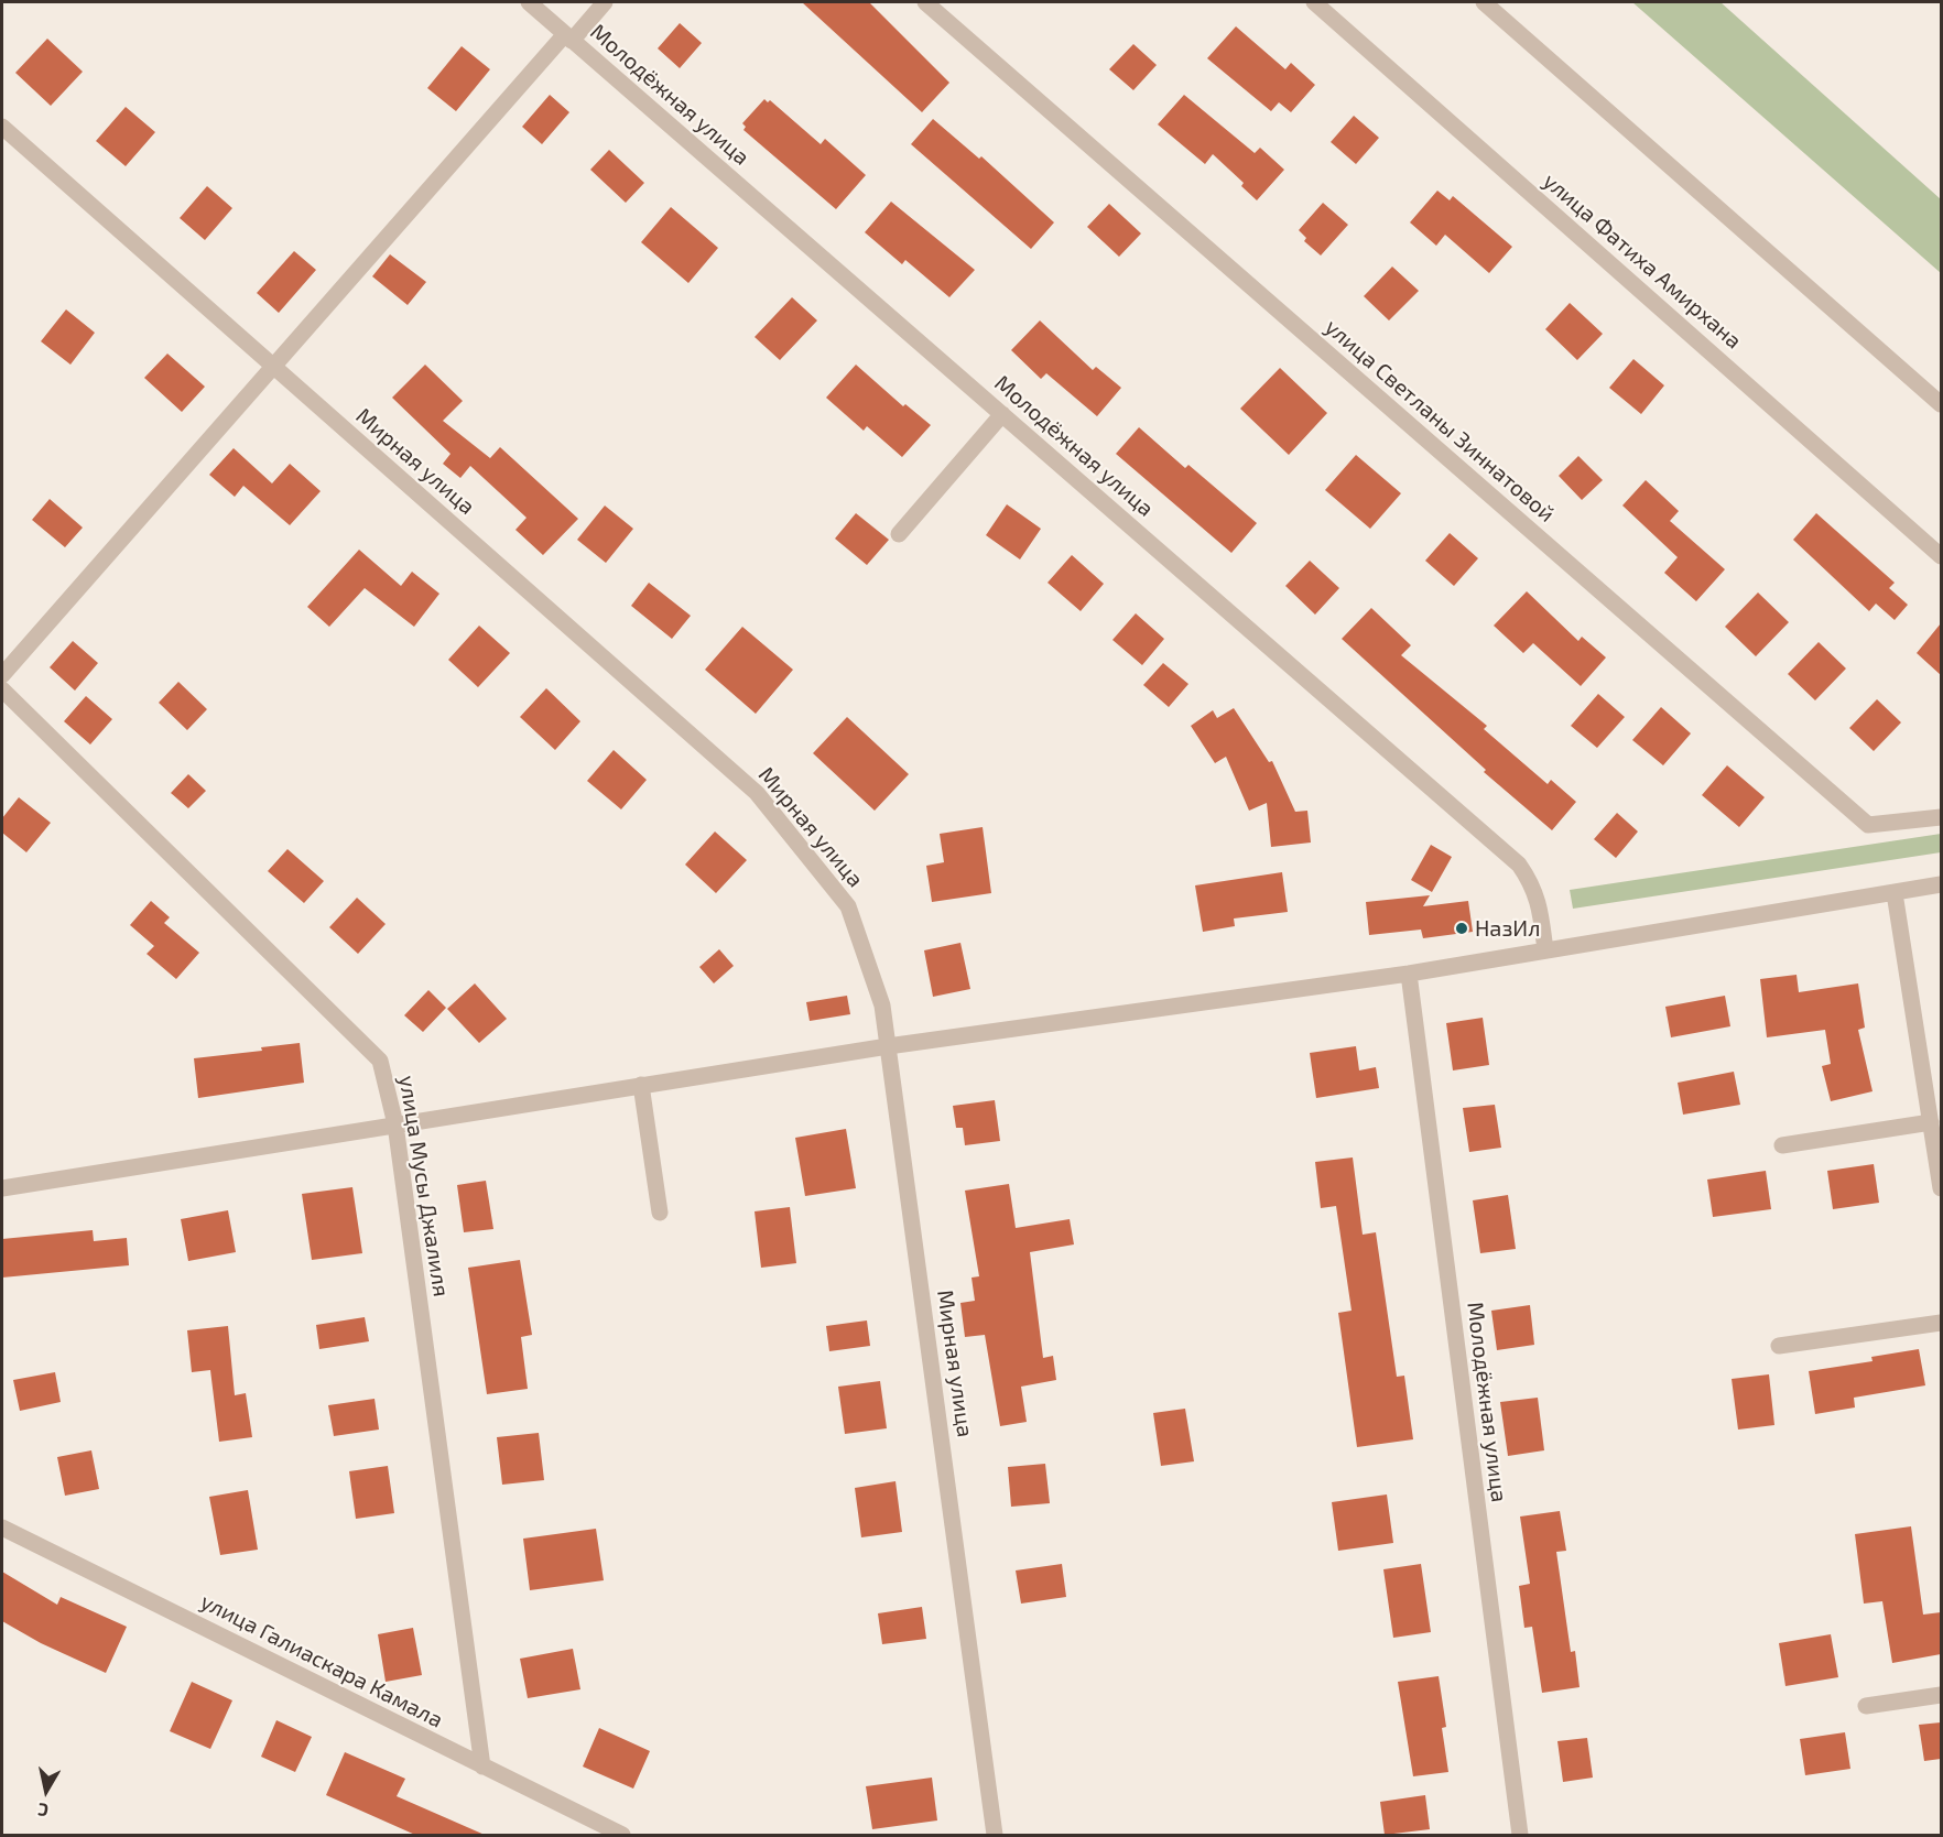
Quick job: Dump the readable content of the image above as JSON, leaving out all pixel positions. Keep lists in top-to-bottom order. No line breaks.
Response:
{"streets":{"street":["Молодёжная улица","улица Фатиха Амирхана","улица Светланы Зиннатовой","Мирная улица","улица Мусы Джалиля","улица Галиаскара Камала"]},"crossings":[["улица Мусы Джалиля","улица Галиаскара Камала"]],"places":["НазИл"],"north":"bottom"}
